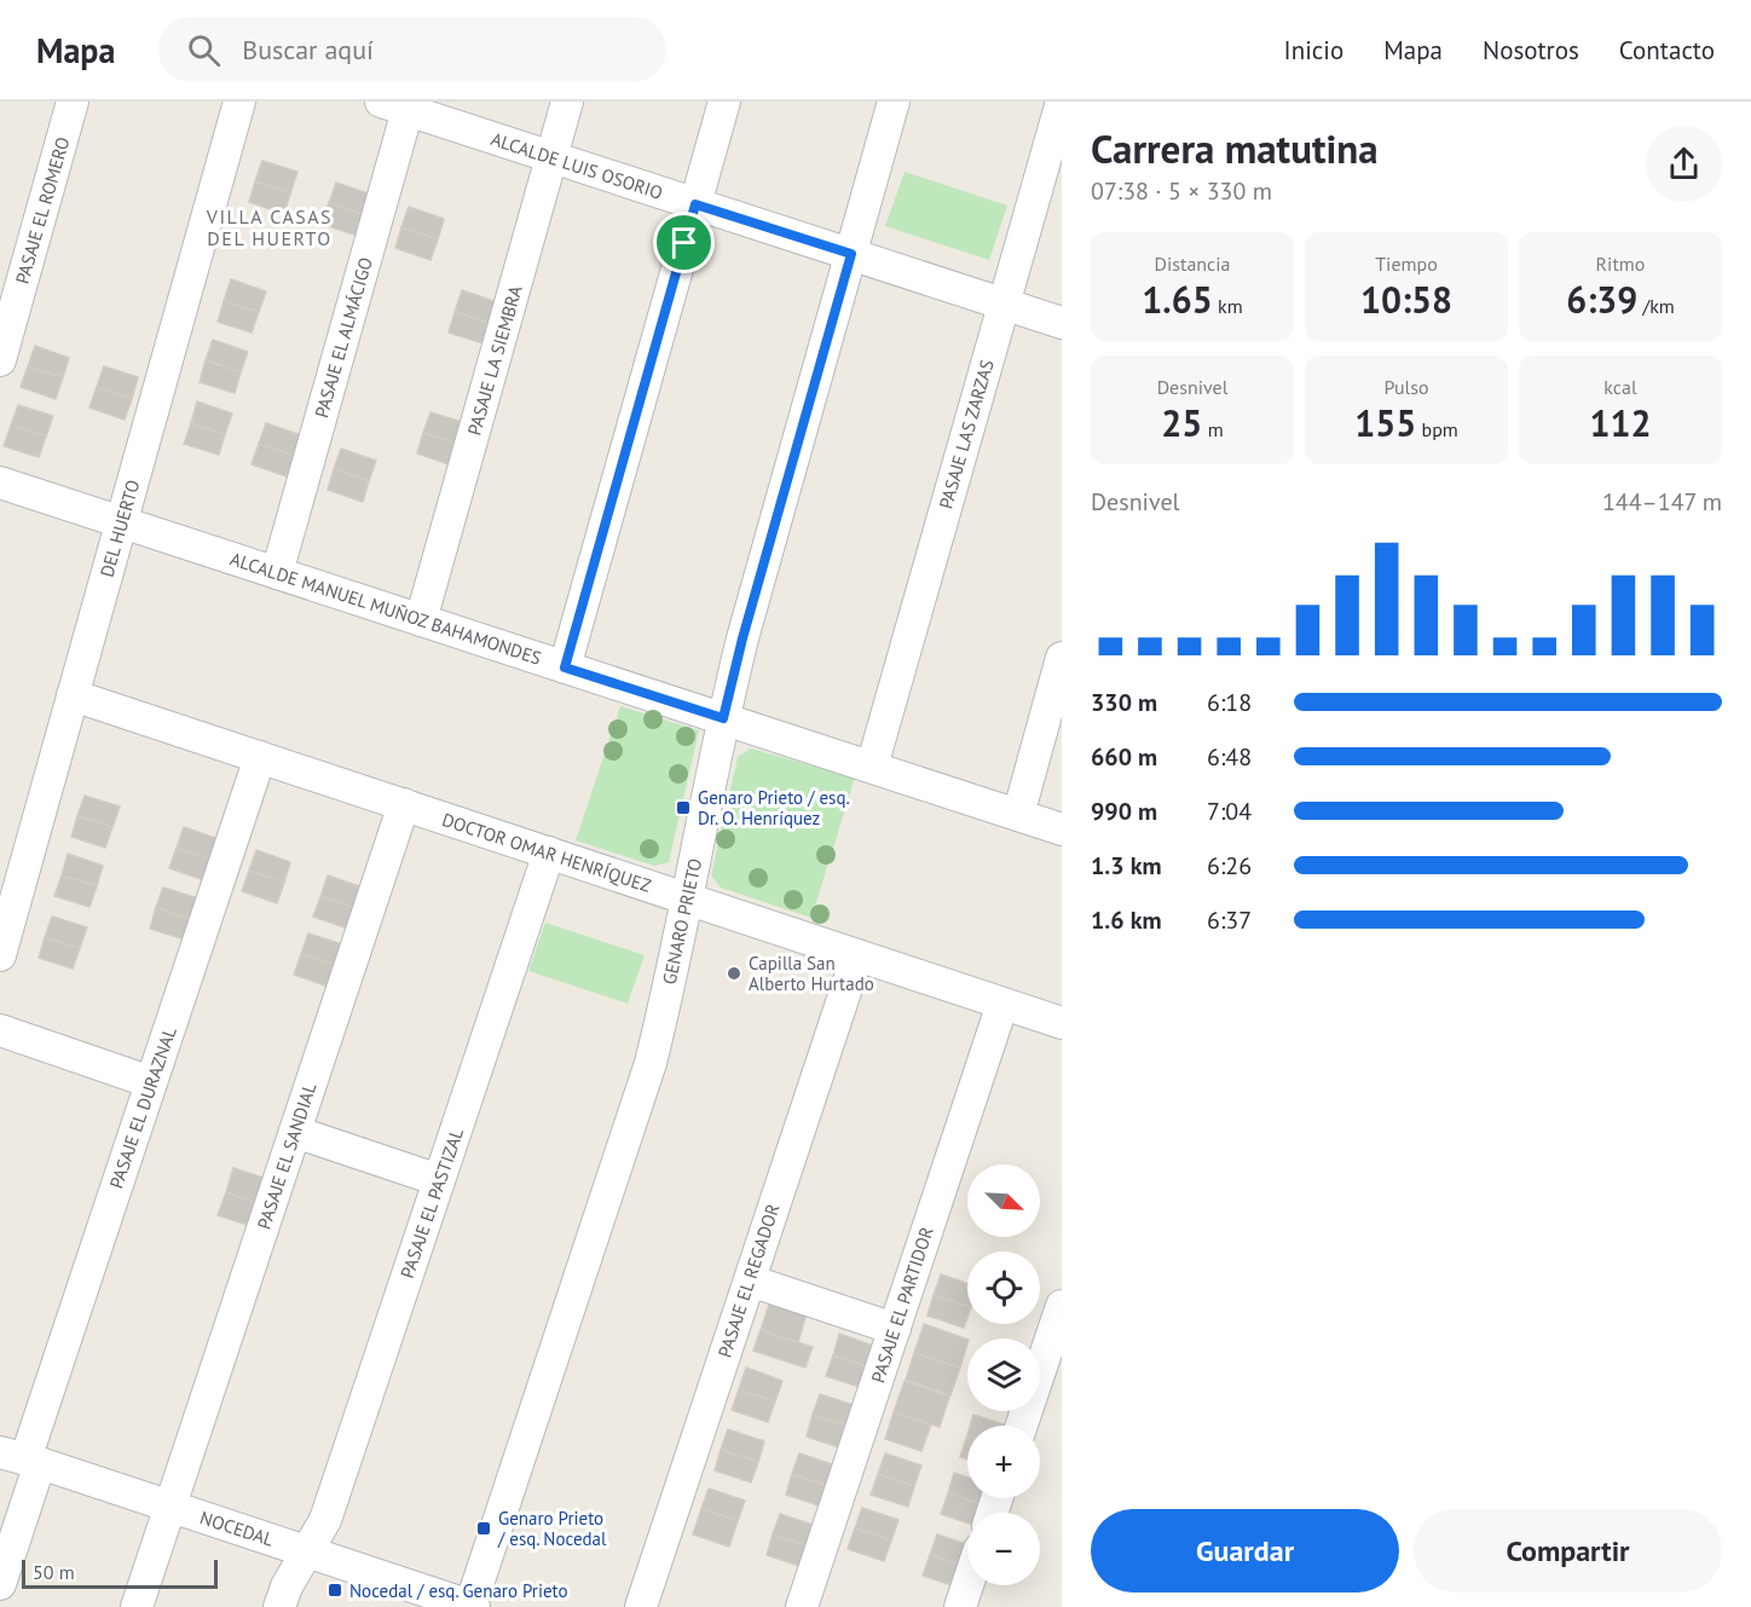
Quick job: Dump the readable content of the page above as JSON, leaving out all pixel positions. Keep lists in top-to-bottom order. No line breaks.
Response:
{"streets":{"street":["ALCALDE LUIS OSORIO","PASAJE EL ROMERO","PASAJE EL ALMÁCIGO","PASAJE LA SIEMBRA","PASAJE LAS ZARZAS","DEL HUERTO","ALCALDE MANUEL MUÑOZ BAHAMONDES","DOCTOR OMAR HENRÍQUEZ","GENARO PRIETO","PASAJE EL DURAZNAL","PASAJE EL SANDIAL","PASAJE EL PASTIZAL","PASAJE EL REGADOR","PASAJE EL PARTIDOR","NOCEDAL"]},"crossings":[["ALCALDE LUIS OSORIO","PASAJE EL ALMÁCIGO"],["ALCALDE LUIS OSORIO","PASAJE LA SIEMBRA"],["ALCALDE LUIS OSORIO","PASAJE LAS ZARZAS"],["ALCALDE LUIS OSORIO","GENARO PRIETO"],["PASAJE EL ALMÁCIGO","ALCALDE MANUEL MUÑOZ BAHAMONDES"],["PASAJE LA SIEMBRA","ALCALDE MANUEL MUÑOZ BAHAMONDES"],["PASAJE LAS ZARZAS","ALCALDE MANUEL MUÑOZ BAHAMONDES"],["DEL HUERTO","ALCALDE MANUEL MUÑOZ BAHAMONDES"],["DEL HUERTO","DOCTOR OMAR HENRÍQUEZ"],["ALCALDE MANUEL MUÑOZ BAHAMONDES","GENARO PRIETO"],["DOCTOR OMAR HENRÍQUEZ","GENARO PRIETO"],["DOCTOR OMAR HENRÍQUEZ","PASAJE EL DURAZNAL"],["DOCTOR OMAR HENRÍQUEZ","PASAJE EL SANDIAL"],["DOCTOR OMAR HENRÍQUEZ","PASAJE EL PASTIZAL"],["DOCTOR OMAR HENRÍQUEZ","PASAJE EL REGADOR"],["DOCTOR OMAR HENRÍQUEZ","PASAJE EL PARTIDOR"],["GENARO PRIETO","NOCEDAL"],["PASAJE EL DURAZNAL","NOCEDAL"],["PASAJE EL SANDIAL","NOCEDAL"],["PASAJE EL PASTIZAL","NOCEDAL"]],"districts":["VILLA CASAS DEL HUERTO"],"places":{"transit":["Genaro Prieto / esq. Dr. O. Henríquez","Genaro Prieto / esq. Nocedal","Nocedal / esq. Genaro Prieto"],"other":["Capilla San Alberto Hurtado"]},"scale_bar":"50 m","north":"bottom right","page":{"header":"Mapa","search":"Buscar aquí","nav":["Inicio","Mapa","Nosotros","Contacto"],"heading":["Carrera matutina","07:38 · 5 × 330 m"],"stats":[["Distancia","1.65 km"],["Tiempo","10:58"],["Ritmo","6:39 /km"],["Desnivel","25 m"],["Pulso","155 bpm"],["kcal","112"]],"chart":["Desnivel","144–147 m"],"list":[{"name":"330 m","note":"6:18"},{"name":"660 m","note":"6:48"},{"name":"990 m","note":"7:04"},{"name":"1.3 km","note":"6:26"},{"name":"1.6 km","note":"6:37"}],"map_buttons":["+","−"],"buttons":["Guardar","Compartir"],"scale":"50 m"}}
